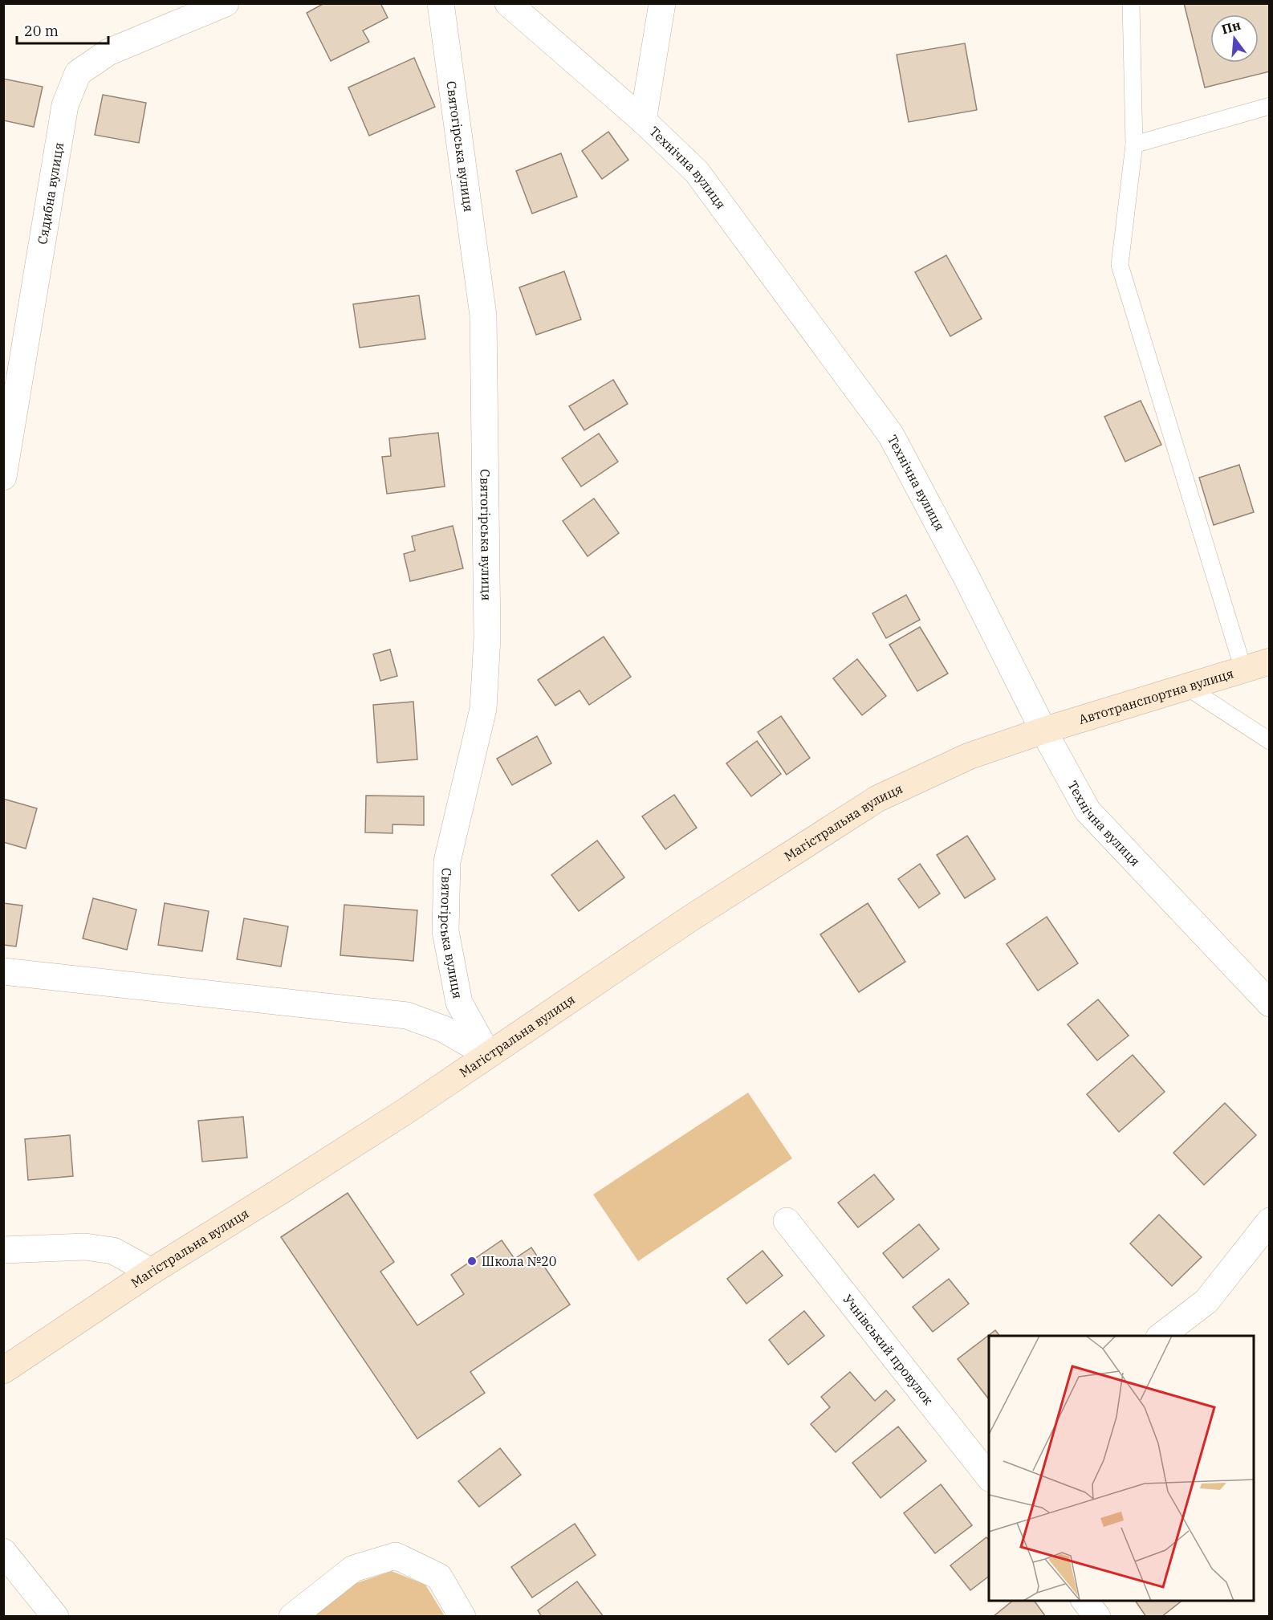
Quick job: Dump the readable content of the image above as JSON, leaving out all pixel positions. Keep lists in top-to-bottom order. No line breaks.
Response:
{"streets":{"main road":["Автотранспортна вулиця","Магістральна вулиця"],"street":["Святогірська вулиця","Технічна вулиця","Сядибна вулиця","Учнівський провулок"]},"crossings":[["Святогірська вулиця","Магістральна вулиця"],["Технічна вулиця","Автотранспортна вулиця"],["Технічна вулиця","Магістральна вулиця"],["Автотранспортна вулиця","Магістральна вулиця"]],"places":["Школа №20"],"scale_bar":"20 m","north":"top"}
